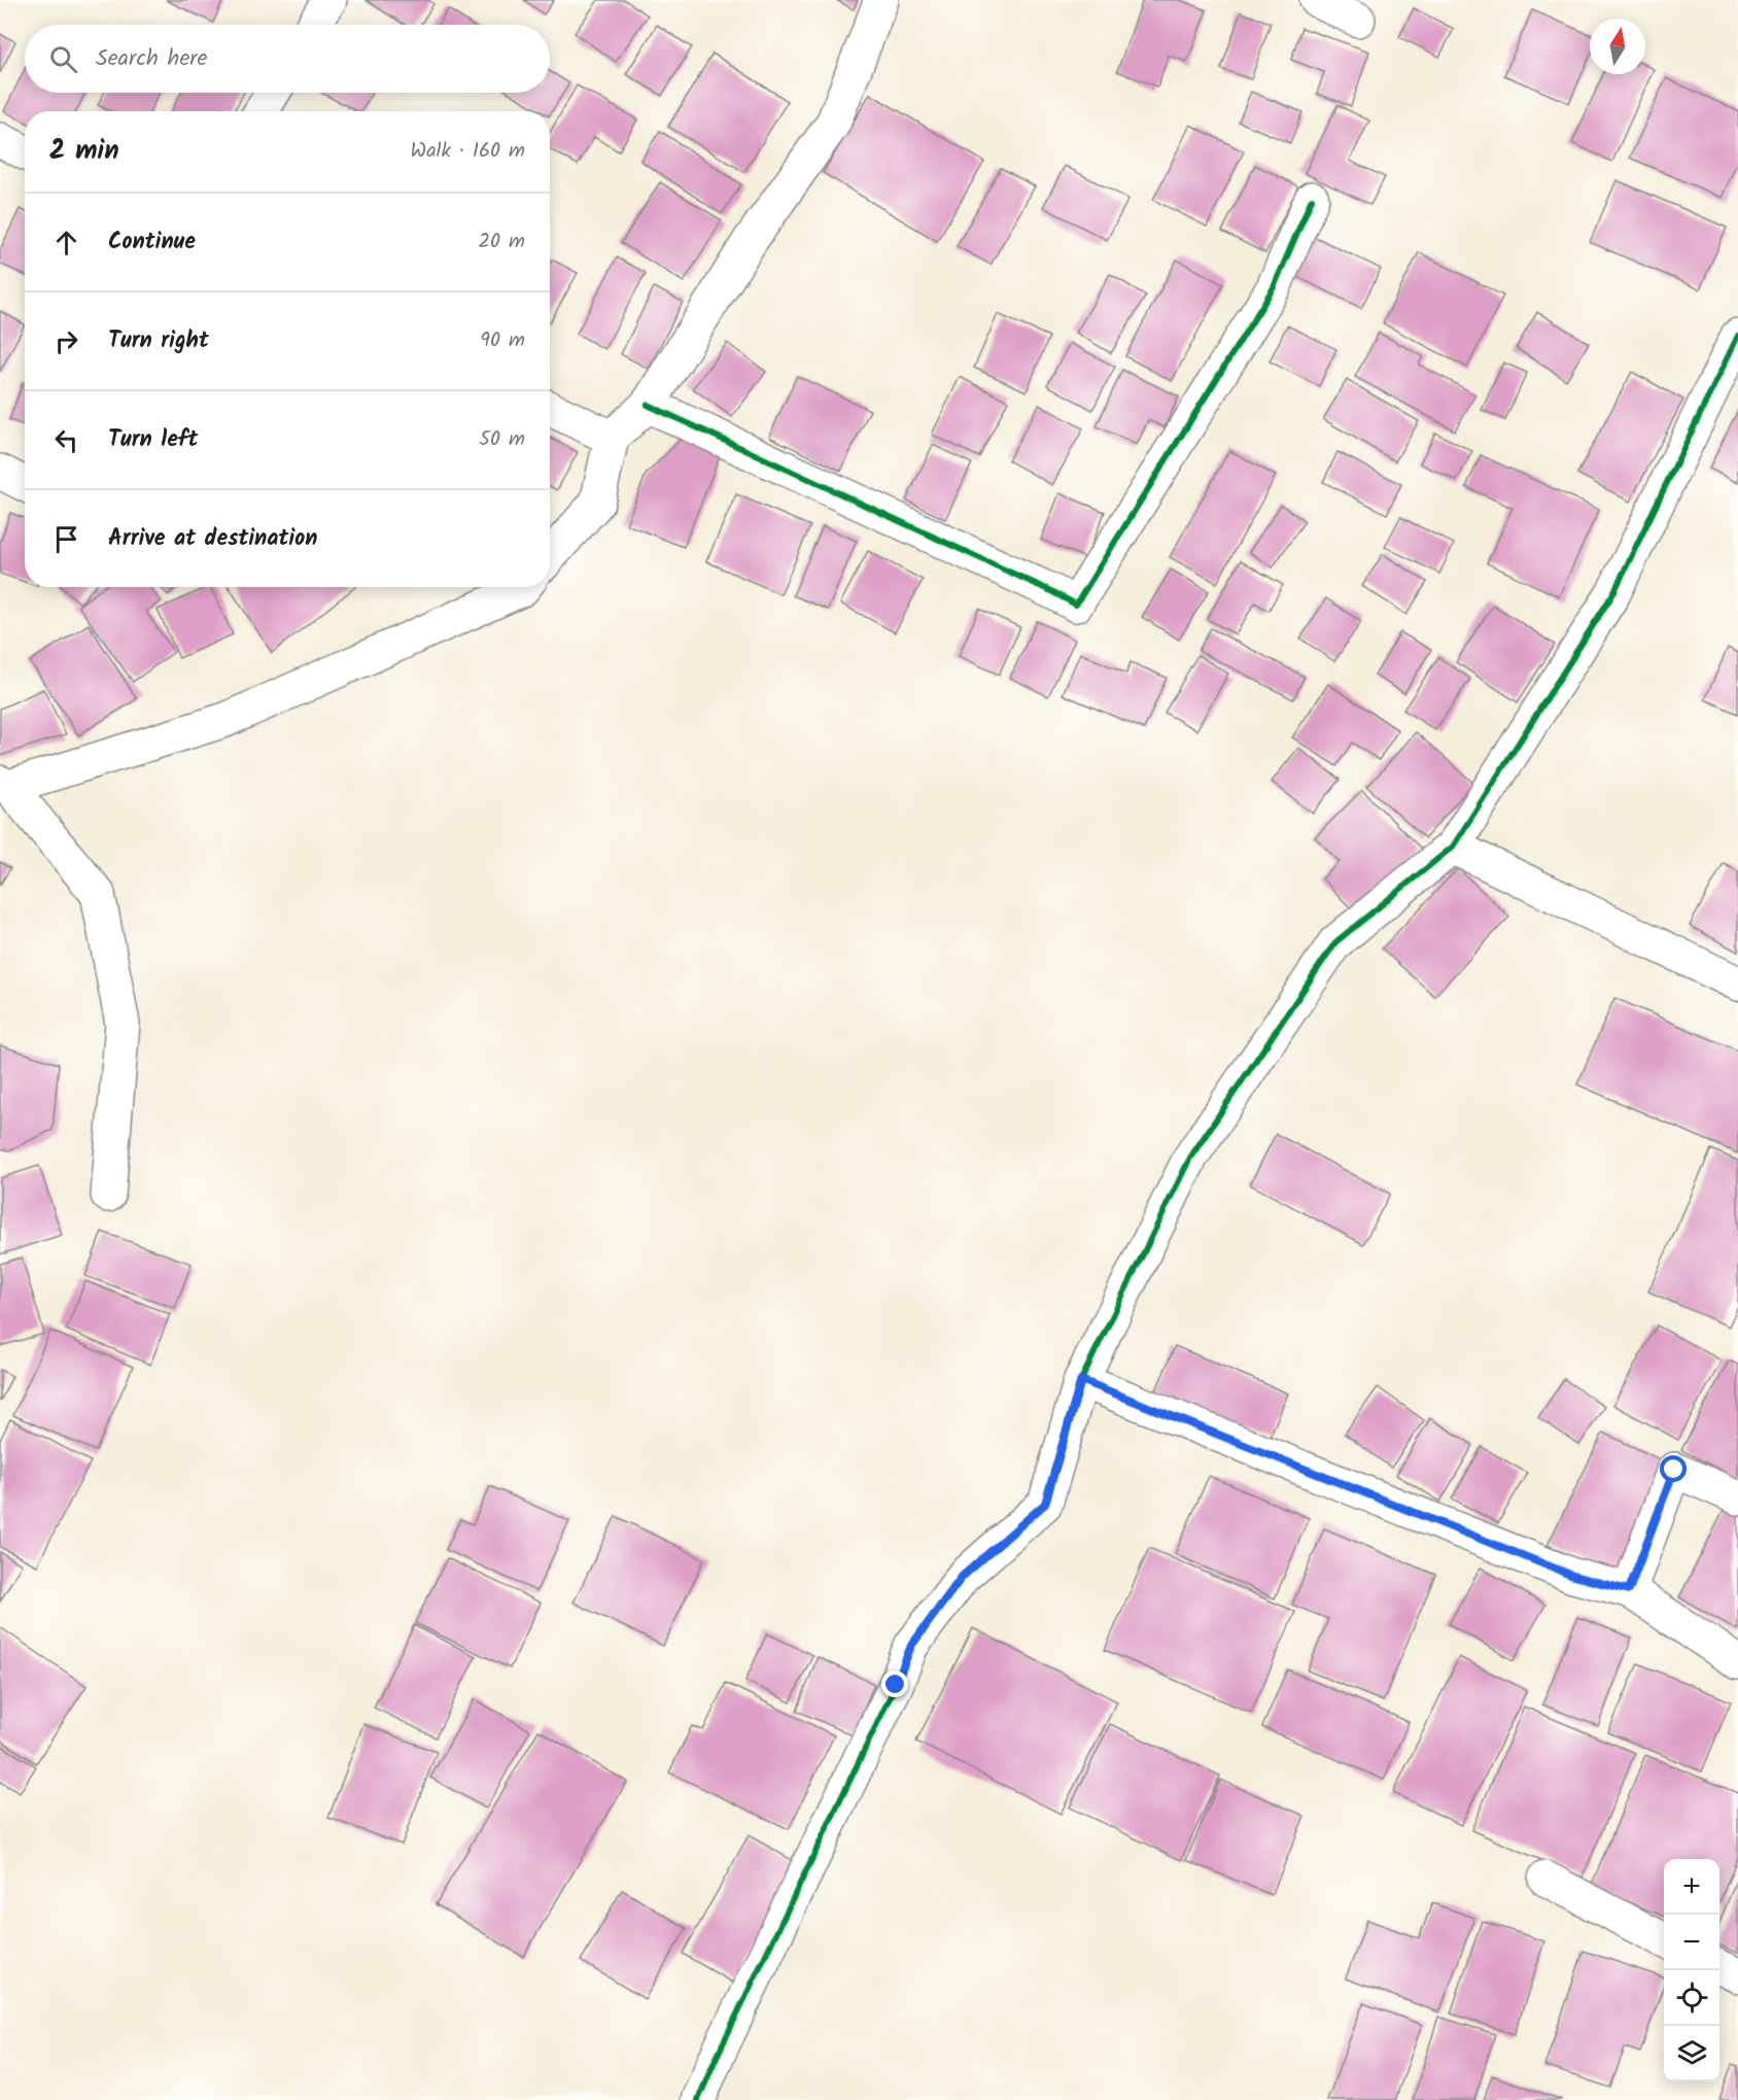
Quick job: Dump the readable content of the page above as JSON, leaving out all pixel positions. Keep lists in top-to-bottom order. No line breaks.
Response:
{"north":"top","page":{"search":"Search here","heading":["2 min","Walk · 160 m"],"list":[["Continue","20 m"],["Turn right","90 m"],["Turn left","50 m"],"Arrive at destination"],"map_buttons":["+","−"]}}
